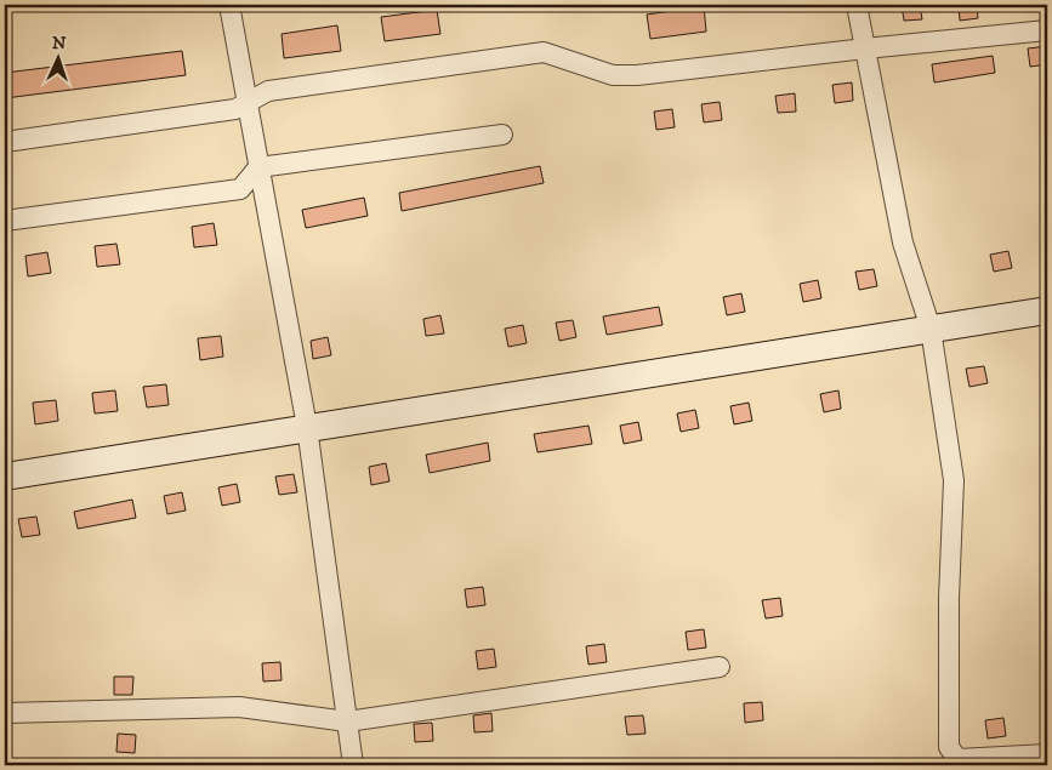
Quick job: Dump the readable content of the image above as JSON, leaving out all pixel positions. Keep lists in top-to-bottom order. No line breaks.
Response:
{"north":"top"}
